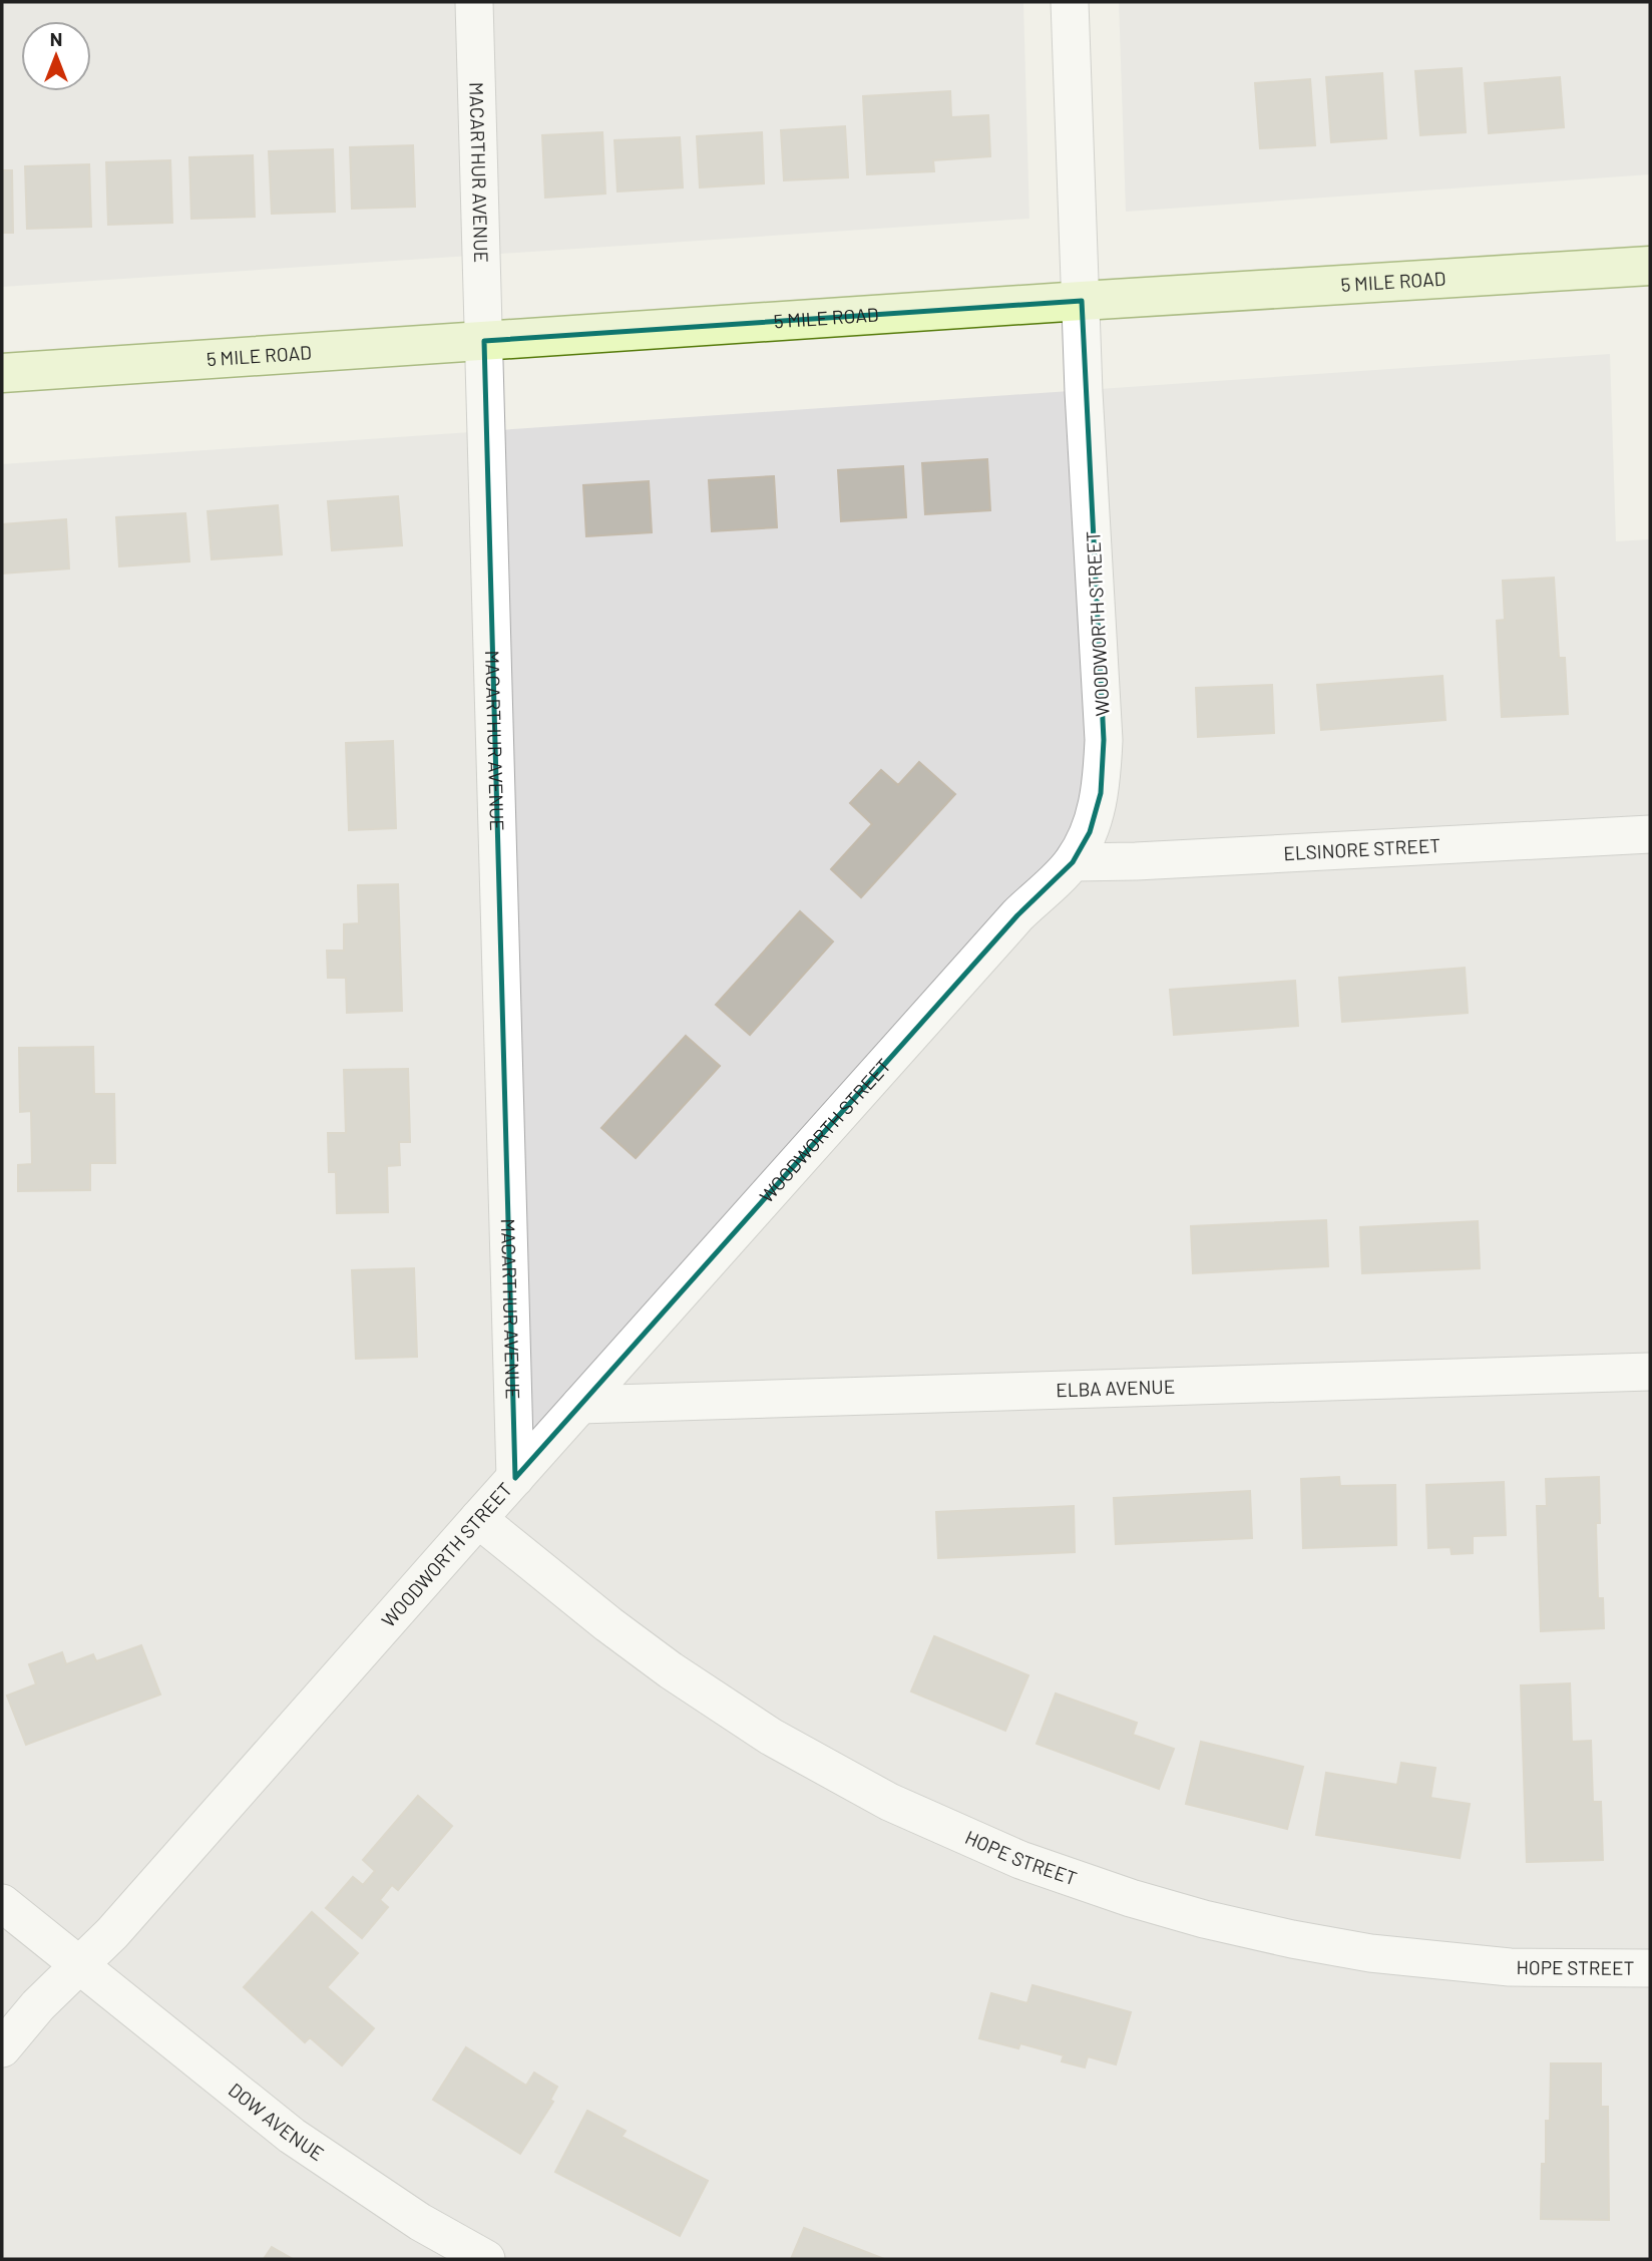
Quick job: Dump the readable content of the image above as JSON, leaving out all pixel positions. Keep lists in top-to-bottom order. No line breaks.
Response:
{"streets":{"main road":["5 MILE ROAD"],"street":["MACARTHUR AVENUE","WOODWORTH STREET","ELSINORE STREET","ELBA AVENUE","HOPE STREET","DOW AVENUE"]},"crossings":[["MACARTHUR AVENUE","5 MILE ROAD"],["MACARTHUR AVENUE","WOODWORTH STREET"],["5 MILE ROAD","WOODWORTH STREET"],["WOODWORTH STREET","ELSINORE STREET"],["WOODWORTH STREET","ELBA AVENUE"],["WOODWORTH STREET","HOPE STREET"],["WOODWORTH STREET","DOW AVENUE"]],"north":"top"}
